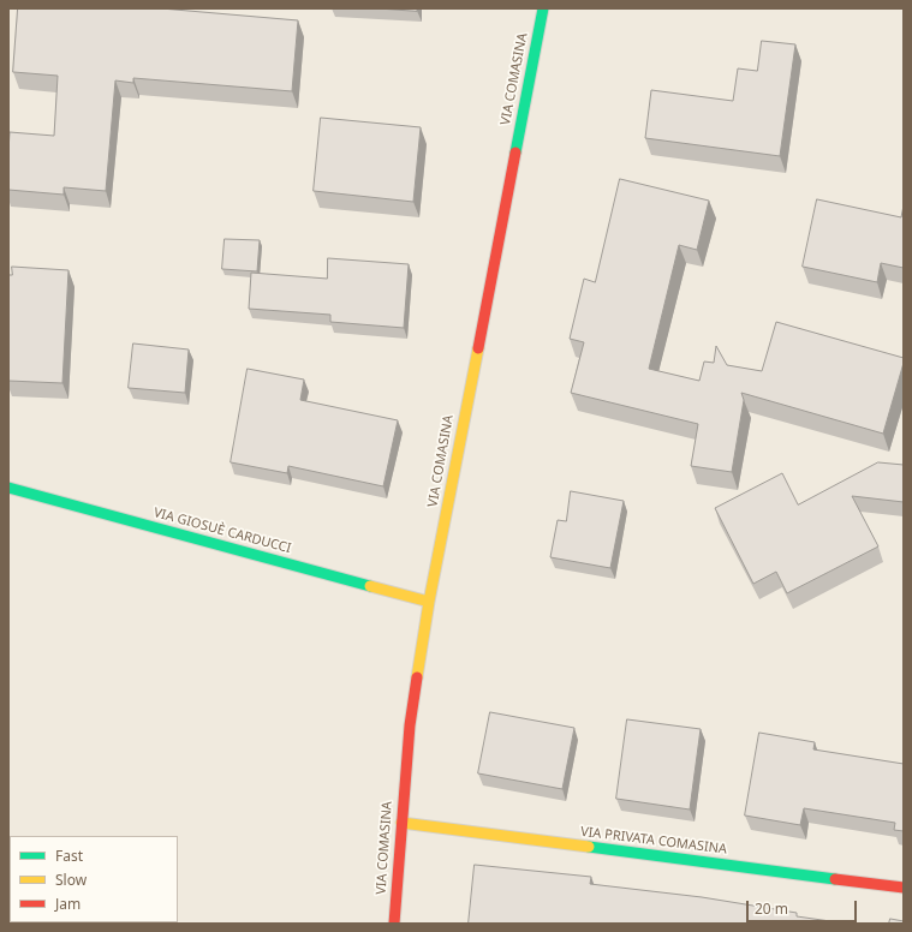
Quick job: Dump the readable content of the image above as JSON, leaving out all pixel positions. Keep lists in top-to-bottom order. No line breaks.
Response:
{"streets":{"street":["VIA COMASINA","VIA GIOSUÈ CARDUCCI","VIA PRIVATA COMASINA"]},"crossings":[["VIA COMASINA","VIA GIOSUÈ CARDUCCI"],["VIA COMASINA","VIA PRIVATA COMASINA"]],"legend":["Fast","Slow","Jam"],"scale_bar":"20 m"}
